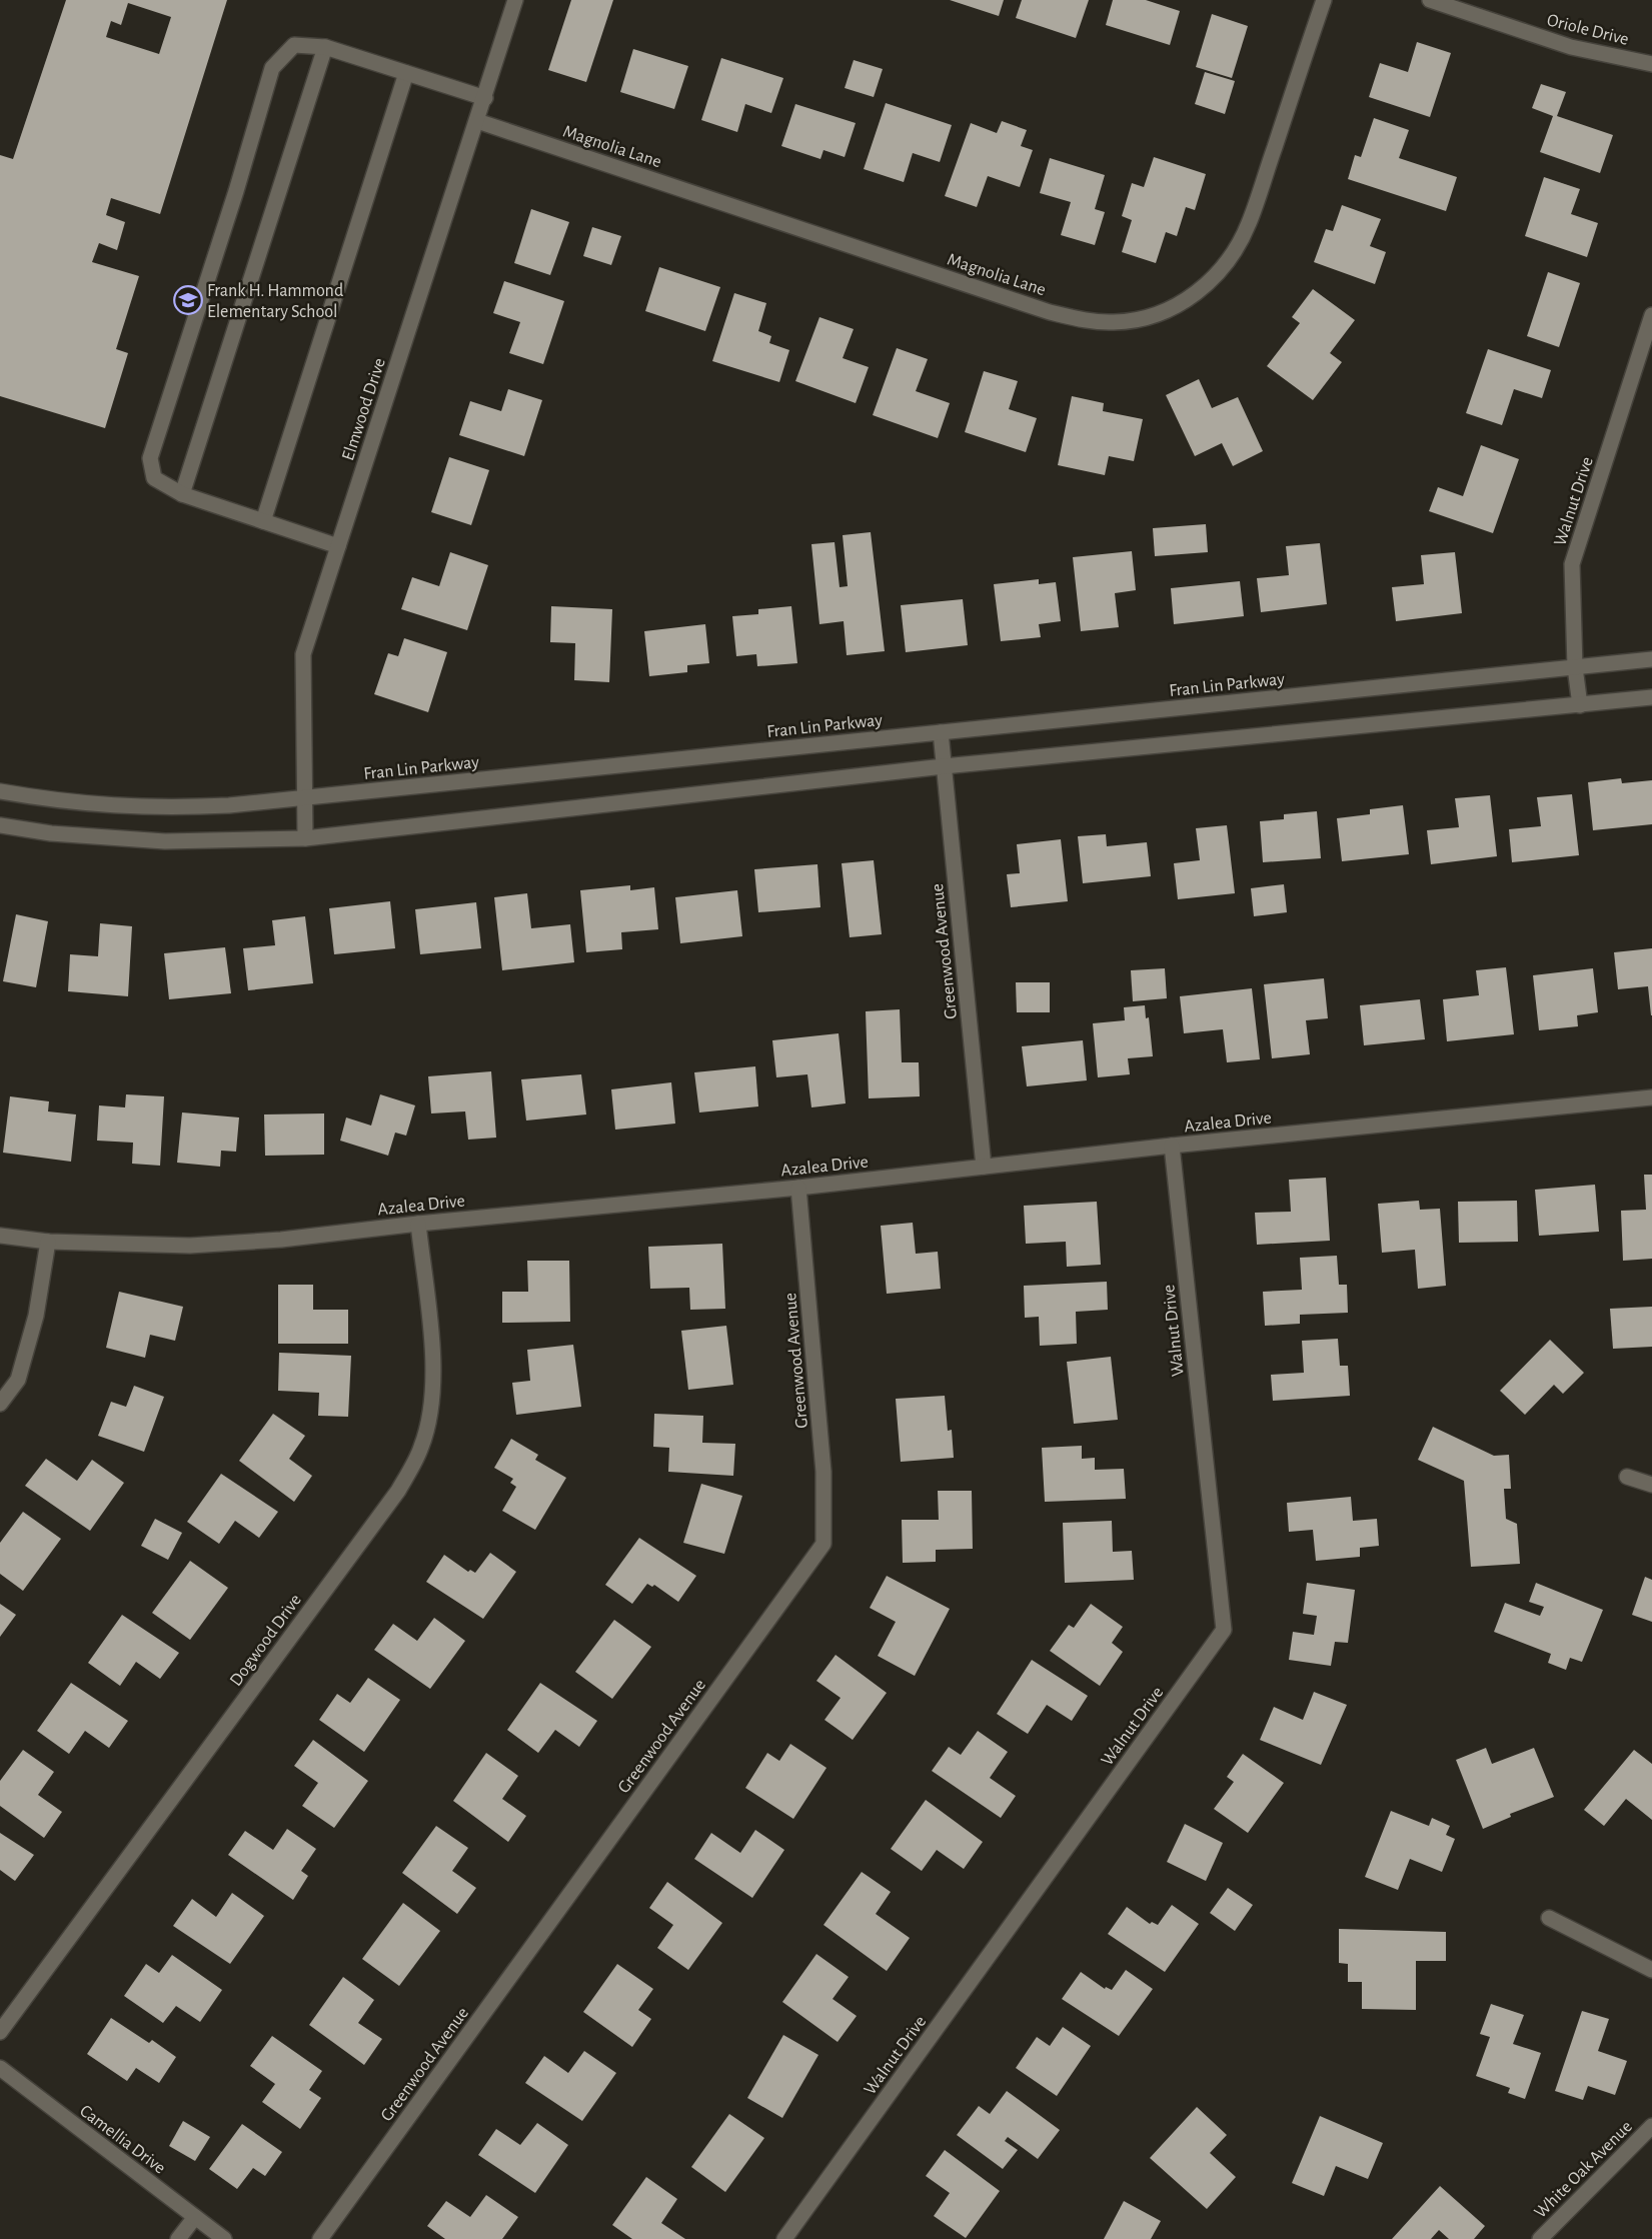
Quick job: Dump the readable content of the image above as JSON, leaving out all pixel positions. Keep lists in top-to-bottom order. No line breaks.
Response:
{"streets":{"street":["Oriole Drive","Magnolia Lane","Elmwood Drive","Walnut Drive","Fran Lin Parkway","Greenwood Avenue","Azalea Drive","Dogwood Drive","Camellia Drive","White Oak Avenue"]},"crossings":[["Magnolia Lane","Elmwood Drive"],["Elmwood Drive","Fran Lin Parkway"],["Walnut Drive","Fran Lin Parkway"],["Walnut Drive","Azalea Drive"],["Fran Lin Parkway","Greenwood Avenue"],["Greenwood Avenue","Azalea Drive"],["Azalea Drive","Dogwood Drive"]],"places":{"school or university":["Frank H. Hammond Elementary School"]}}
